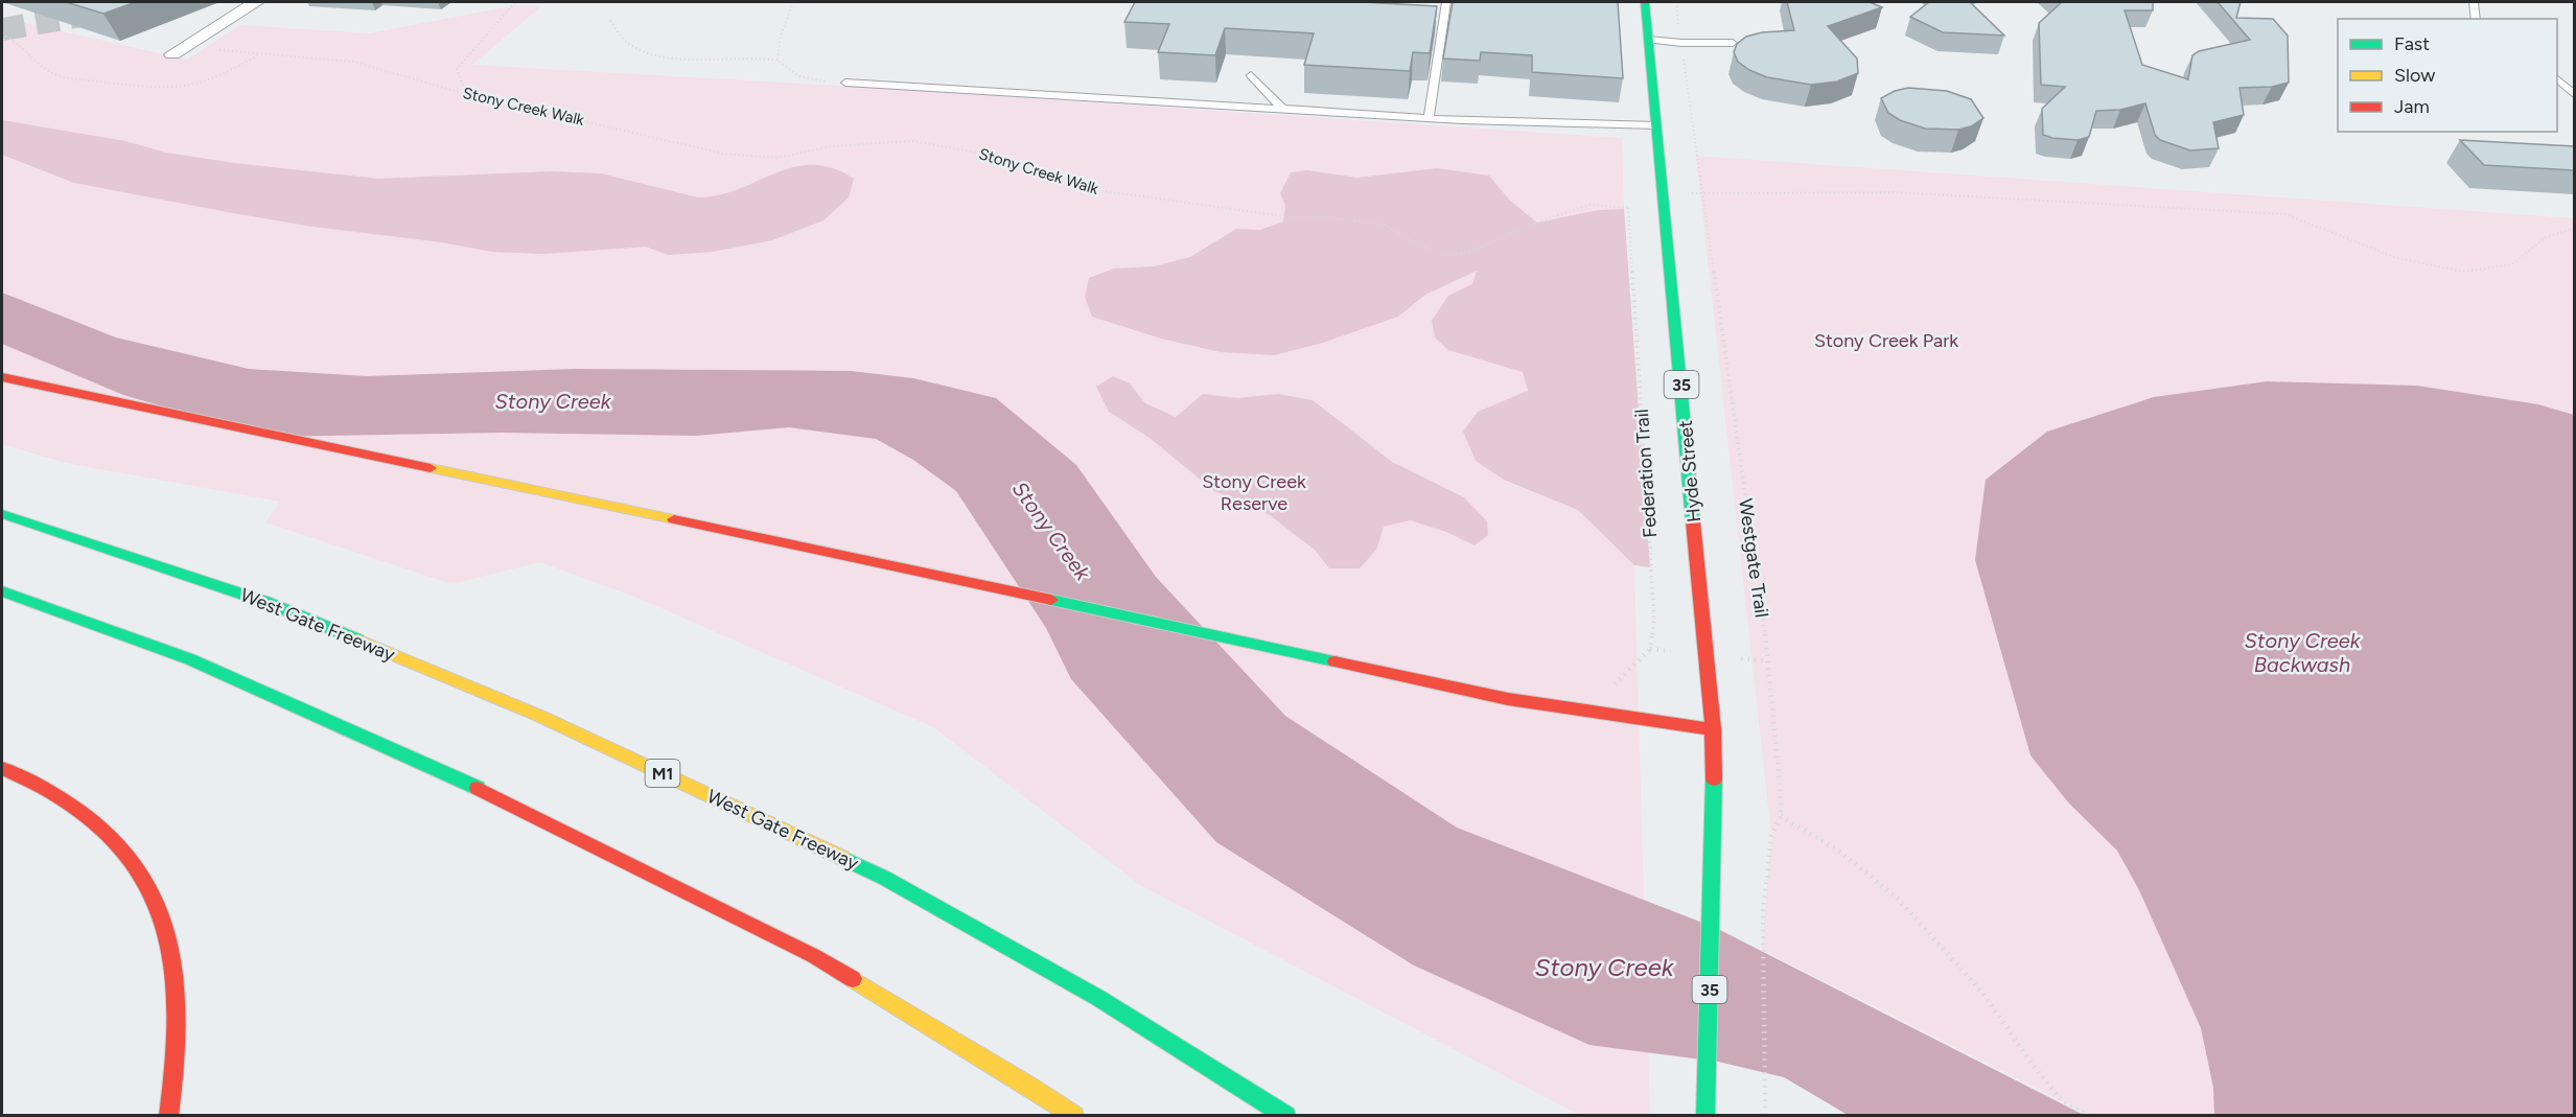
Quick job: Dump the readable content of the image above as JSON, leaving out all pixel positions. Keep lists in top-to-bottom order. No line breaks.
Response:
{"streets":{"main road":["35","Hyde Street","West Gate Freeway","M1"],"path":["Stony Creek Walk","Federation Trail","Westgate Trail"]},"crossings":[["Stony Creek Walk","Hyde Street"],["Stony Creek Walk","Federation Trail"]],"water":["Stony Creek","Stony Creek Backwash"],"parks":["Stony Creek Park","Stony Creek Reserve"],"legend":["Fast","Slow","Jam"]}
